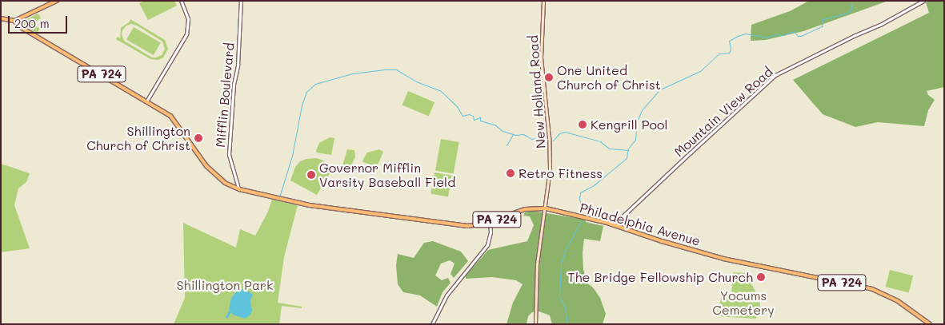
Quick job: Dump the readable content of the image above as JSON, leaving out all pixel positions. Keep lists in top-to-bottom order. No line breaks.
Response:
{"streets":{"main road":["PA 724","New Holland Road","Philadelphia Avenue"],"street":["Mifflin Boulevard","Mountain View Road"]},"crossings":[["New Holland Road","Philadelphia Avenue"],["Mifflin Boulevard","Philadelphia Avenue"],["Mountain View Road","Philadelphia Avenue"]],"parks":["Shillington Park","Yocums Cemetery"],"places":["One United Church of Christ","Kengrill Pool","Shillington Church of Christ","Retro Fitness","Governor Mifflin Varsity Baseball Field","The Bridge Fellowship Church"],"scale_bar":"200 m"}
